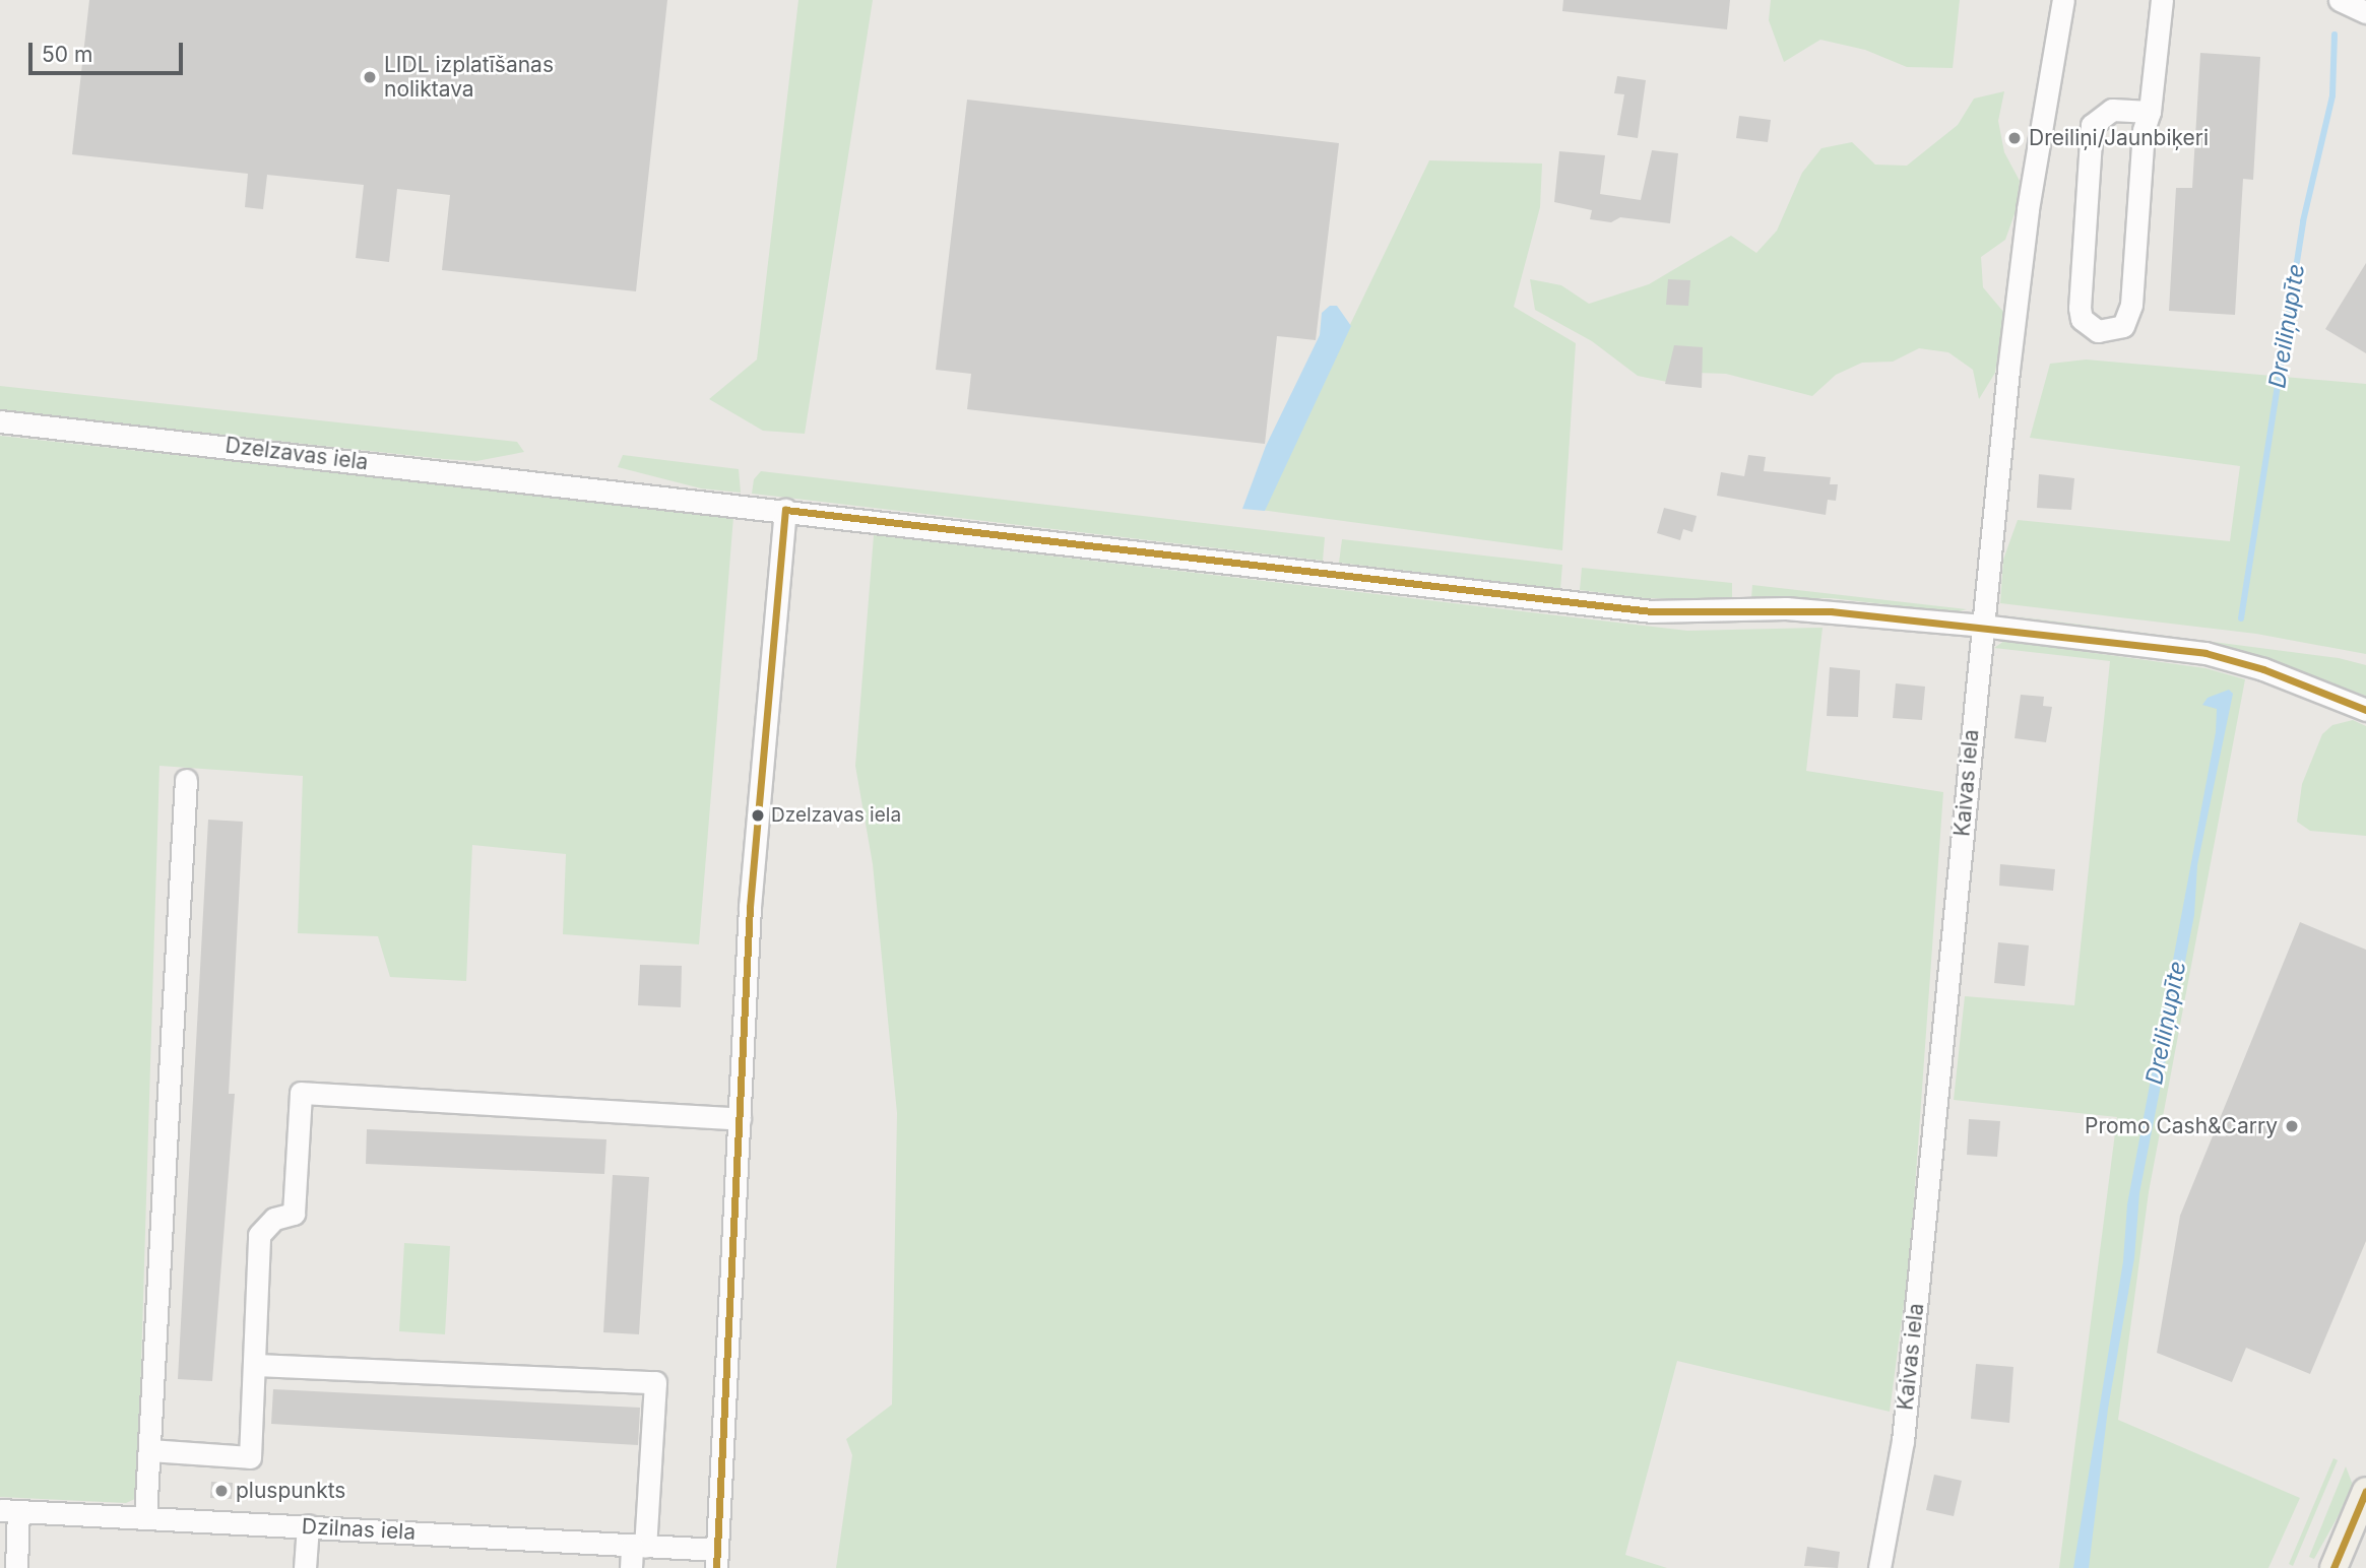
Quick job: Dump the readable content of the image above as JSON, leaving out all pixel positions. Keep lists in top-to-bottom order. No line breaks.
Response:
{"streets":{"street":["Dzelzavas iela","Kaivas iela","Dzilnas iela"]},"crossings":[["Dzelzavas iela","Kaivas iela"]],"water":["Dreiliņupīte"],"places":["LIDL izplatīšanas noliktava","Dreiliņi/Jaunbiķeri","Dzelzavas iela","Promo Cash&Carry","pluspunkts"],"scale_bar":"50 m"}
